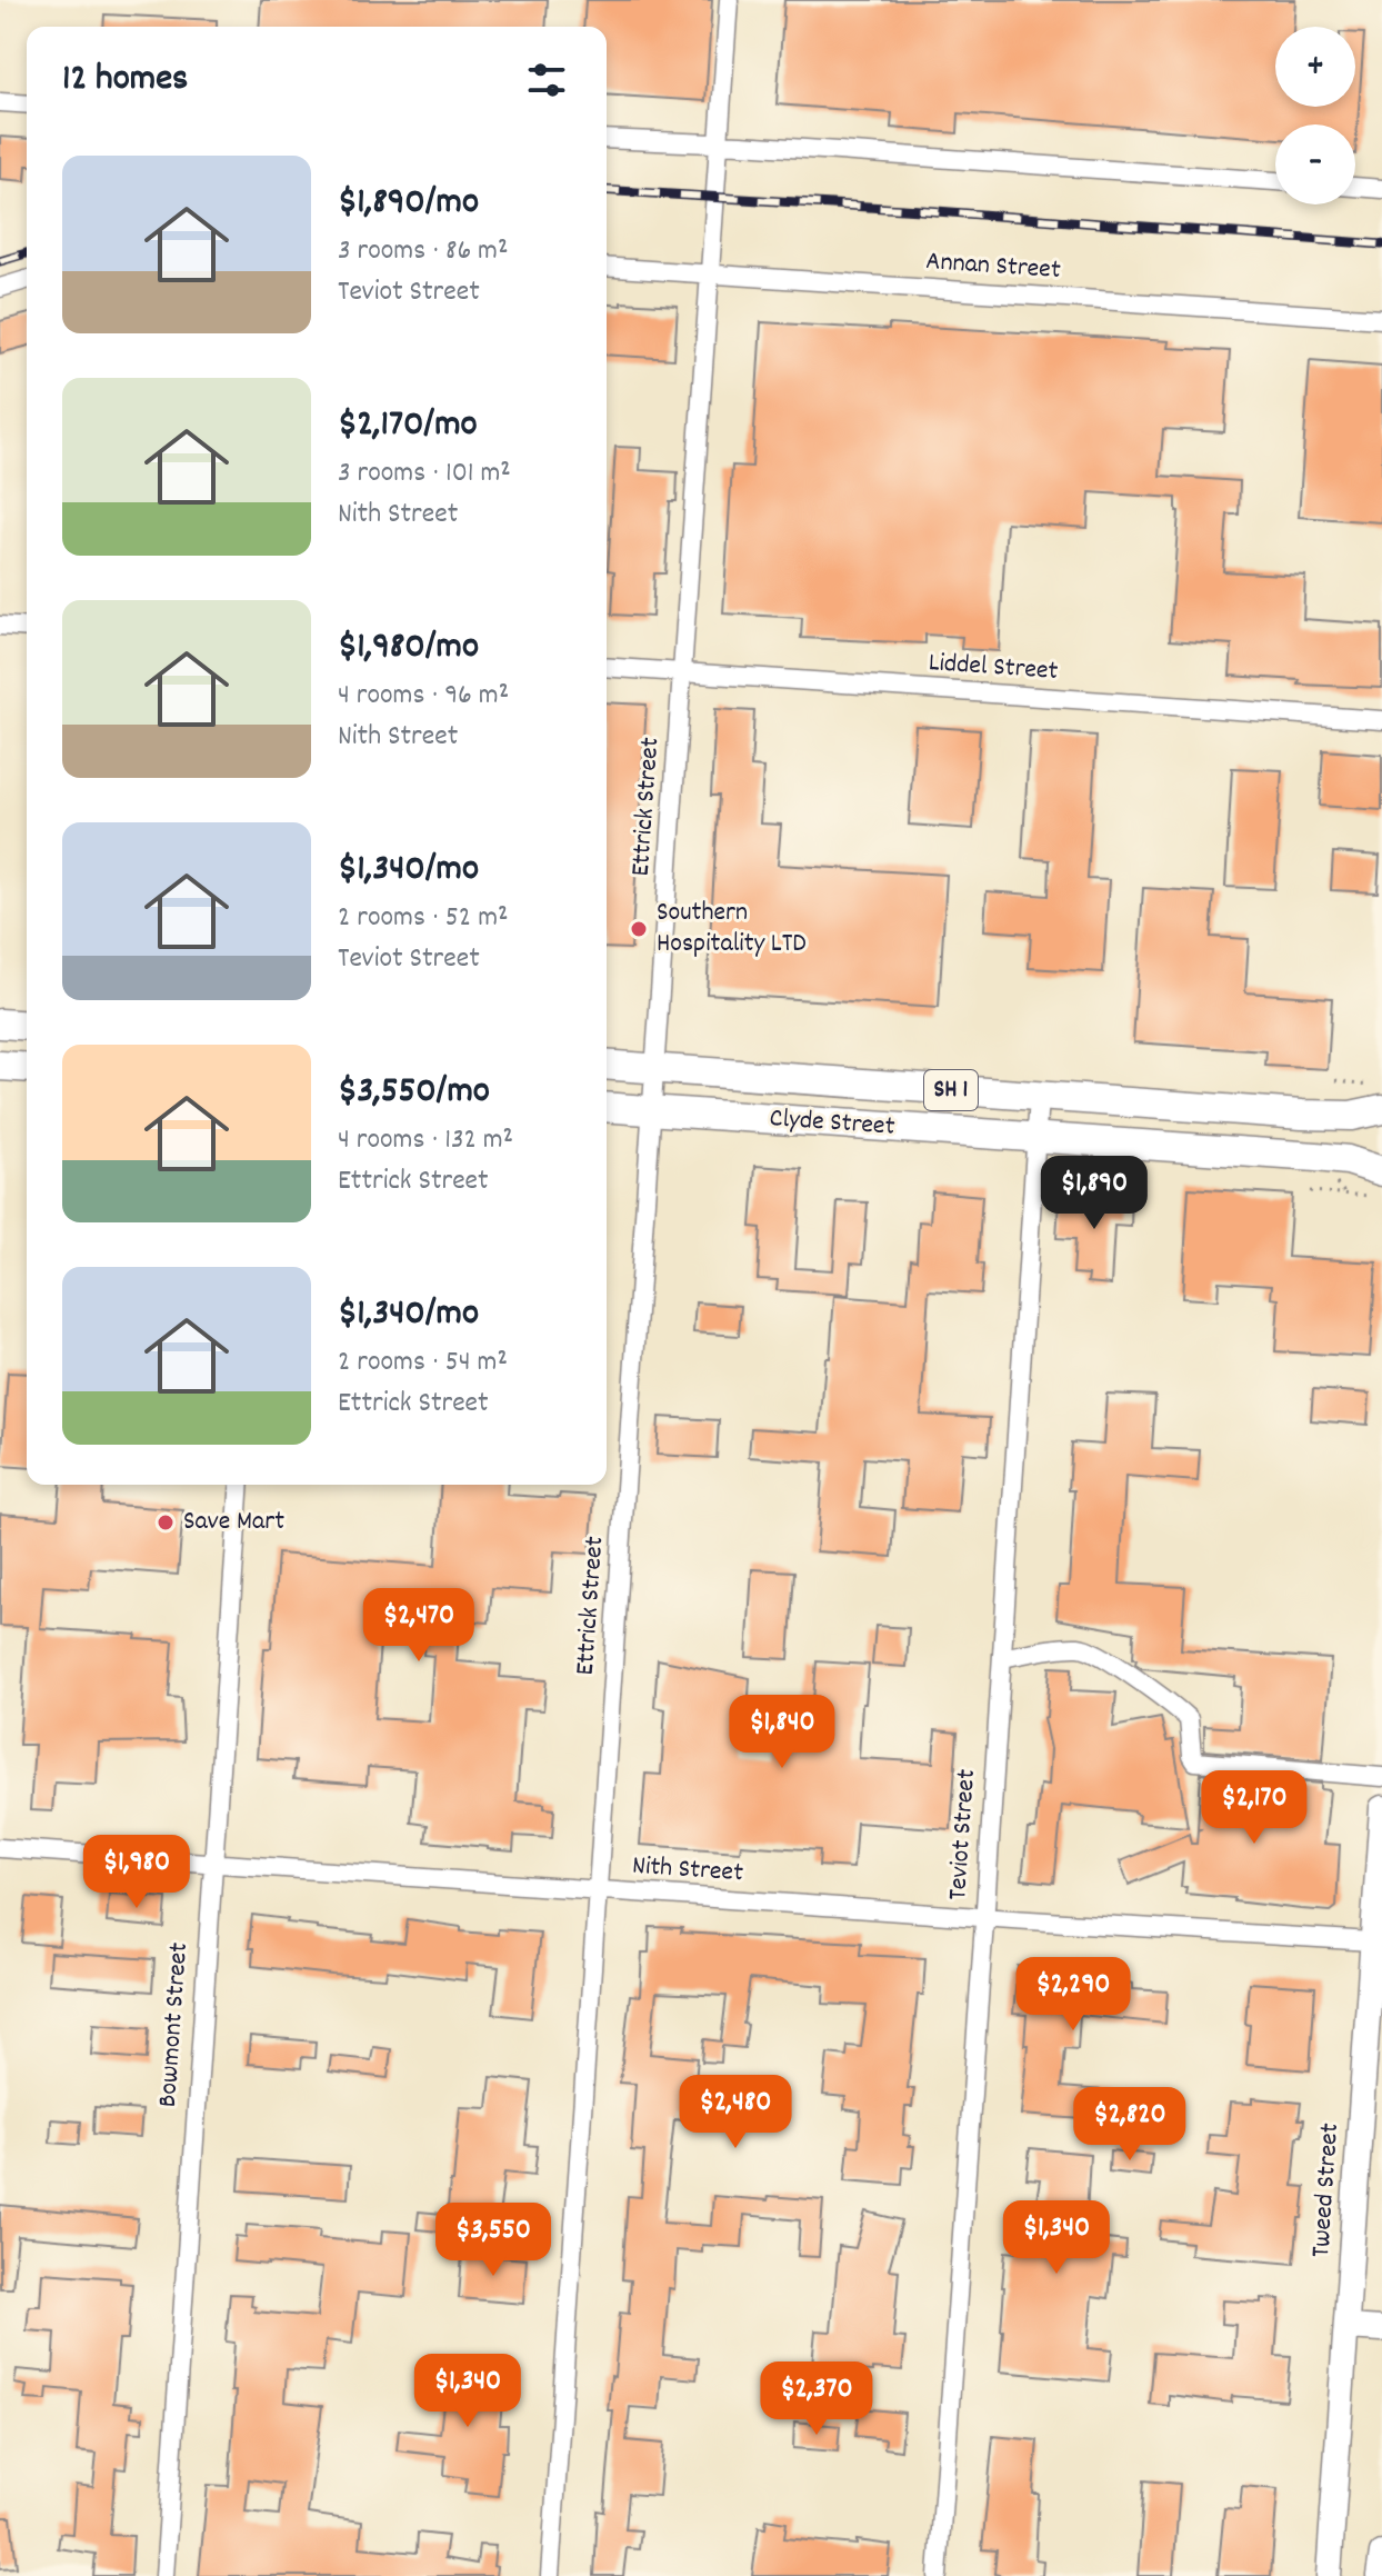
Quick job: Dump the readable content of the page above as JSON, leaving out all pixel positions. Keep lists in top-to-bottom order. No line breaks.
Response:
{"streets":{"highway":["SH 1","Clyde Street"],"main road":["Tweed Street"],"street":["Annan Street","Liddel Street","Ettrick Street","Teviot Street","Nith Street","Bowmont Street"]},"crossings":[["Annan Street","Ettrick Street"],["Liddel Street","Ettrick Street"],["Ettrick Street","Clyde Street"],["Ettrick Street","Nith Street"],["Clyde Street","Teviot Street"],["Teviot Street","Nith Street"],["Nith Street","Bowmont Street"],["Nith Street","Tweed Street"]],"places":["Southern Hospitality LTD","Save Mart"],"page":{"map_buttons":["+","−"],"heading":"12 homes","list":[{"name":"$1,890/mo","note":"3 rooms · 86 m² · Teviot Street"},{"name":"$2,170/mo","note":"3 rooms · 101 m² · Nith Street"},{"name":"$1,980/mo","note":"4 rooms · 96 m² · Nith Street"},{"name":"$1,340/mo","note":"2 rooms · 52 m² · Teviot Street"},{"name":"$3,550/mo","note":"4 rooms · 132 m² · Ettrick Street"},{"name":"$1,340/mo","note":"2 rooms · 54 m² · Ettrick Street"}],"price":["$1,890","$2,470","$1,840","$2,170","$1,980","$2,290","$2,480","$2,820","$1,340","$3,550","$1,340","$2,370"]}}
